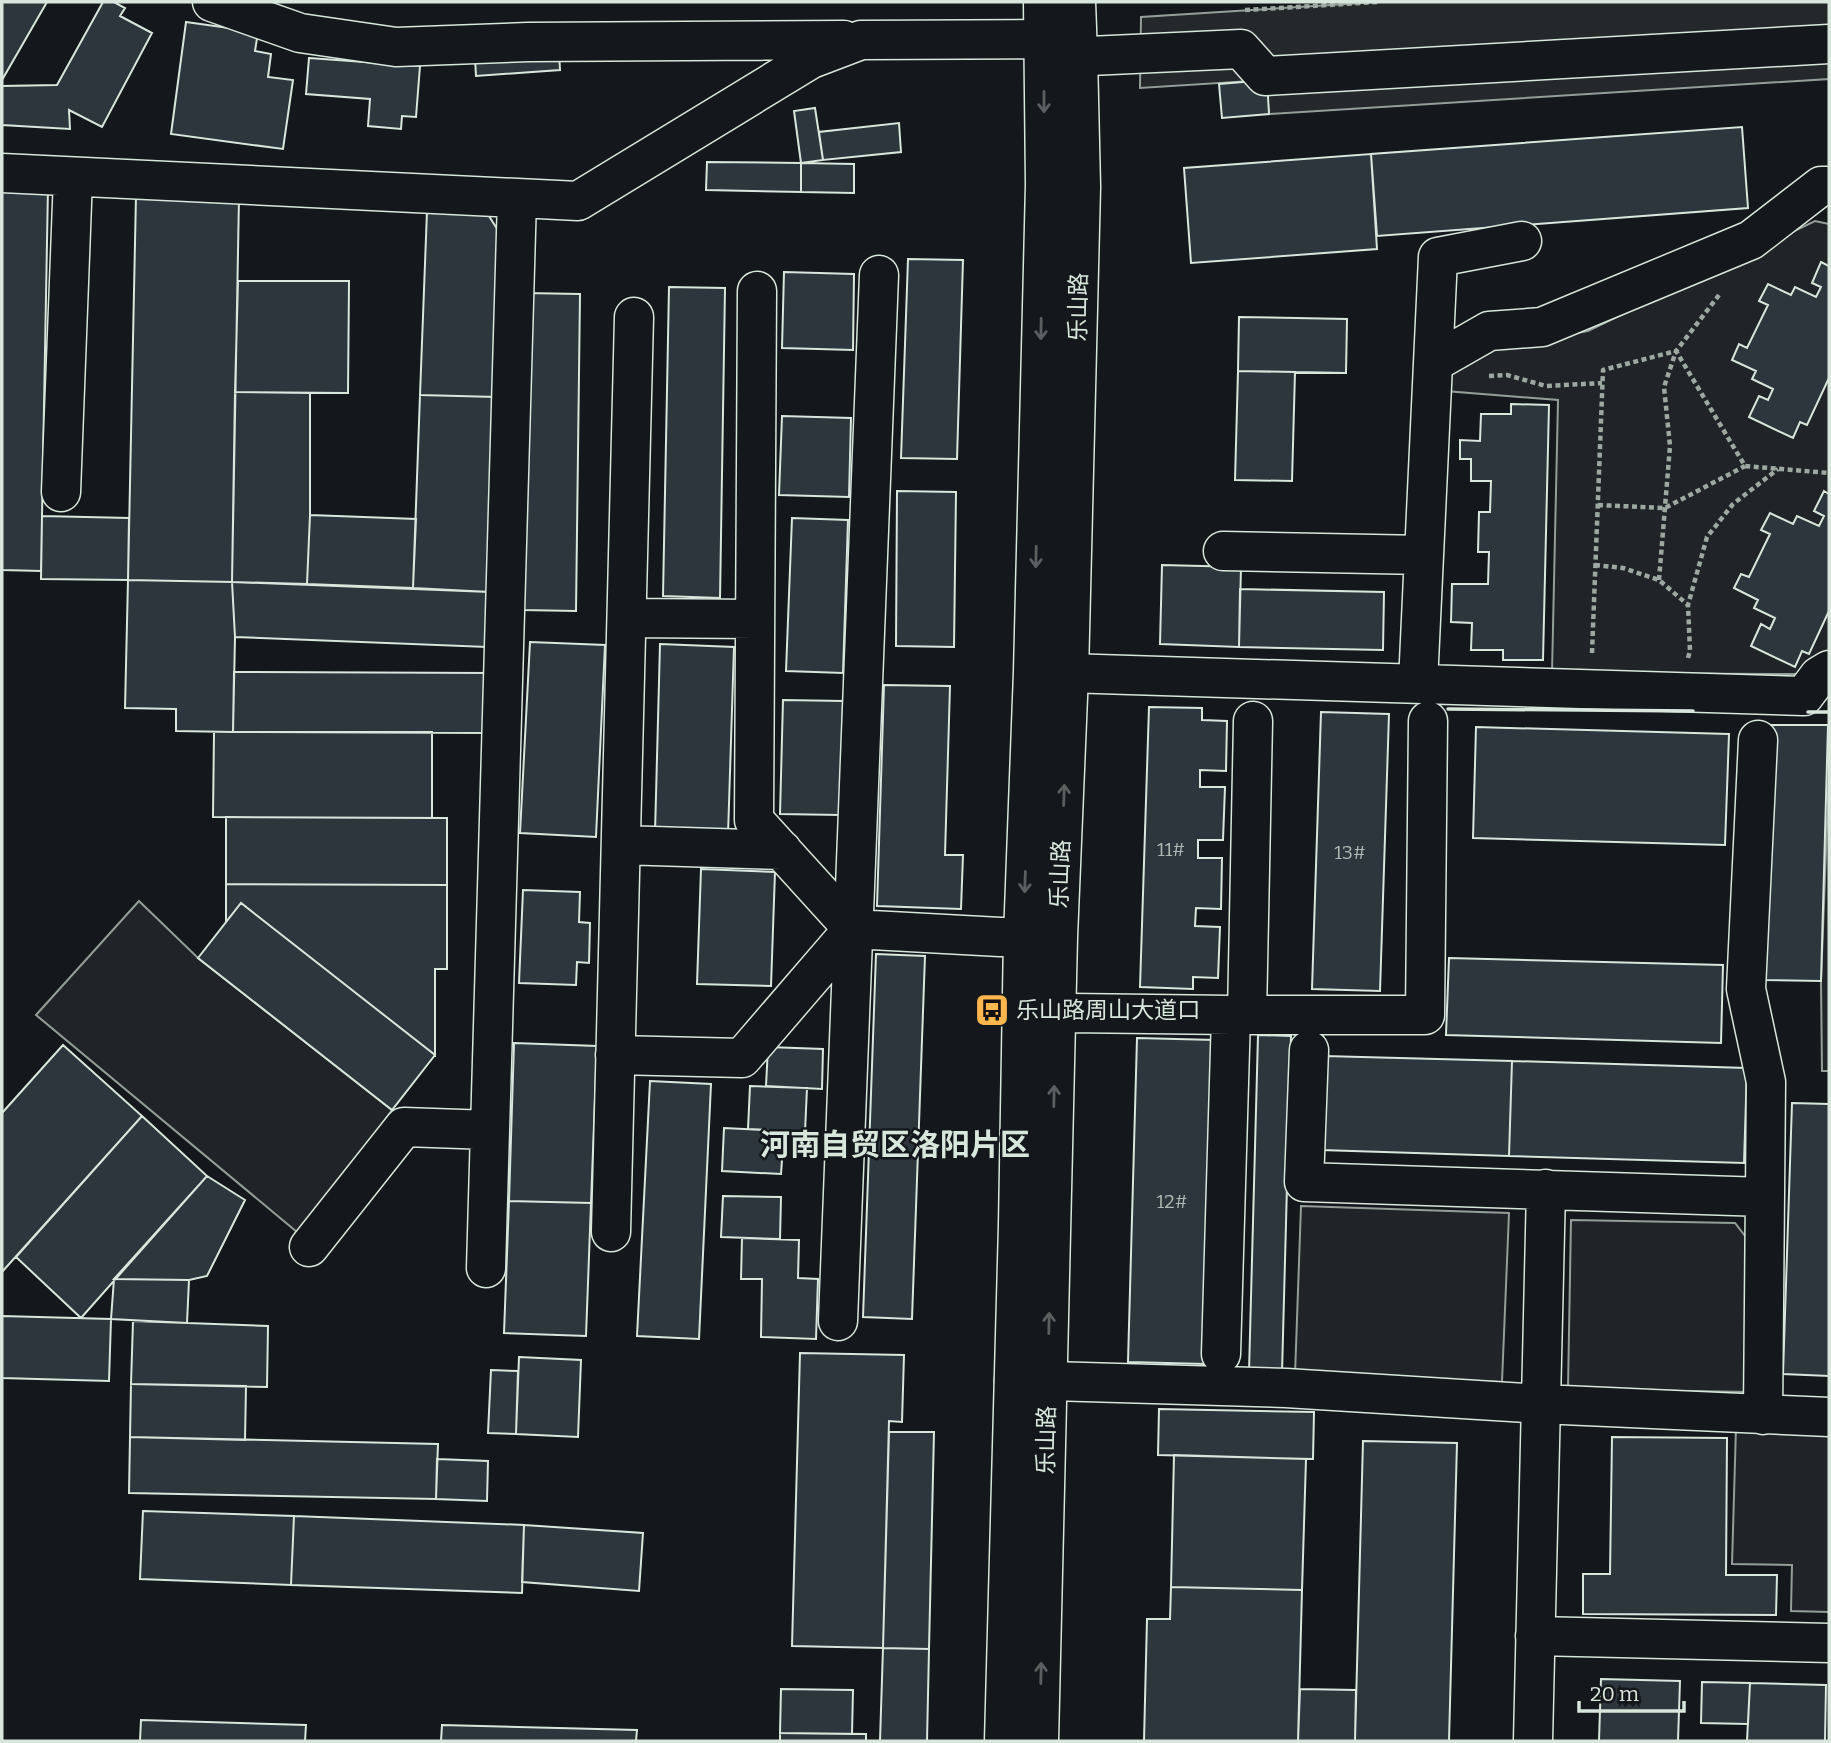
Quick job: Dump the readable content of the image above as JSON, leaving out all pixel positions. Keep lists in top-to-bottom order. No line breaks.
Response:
{"streets":{"main road":["乐山路"]},"districts":["河南自贸区洛阳片区"],"places":{"bus stop":["乐山路周山大道口"]},"house_numbers":["11#","13#","12#"],"scale_bar":"20 m"}
